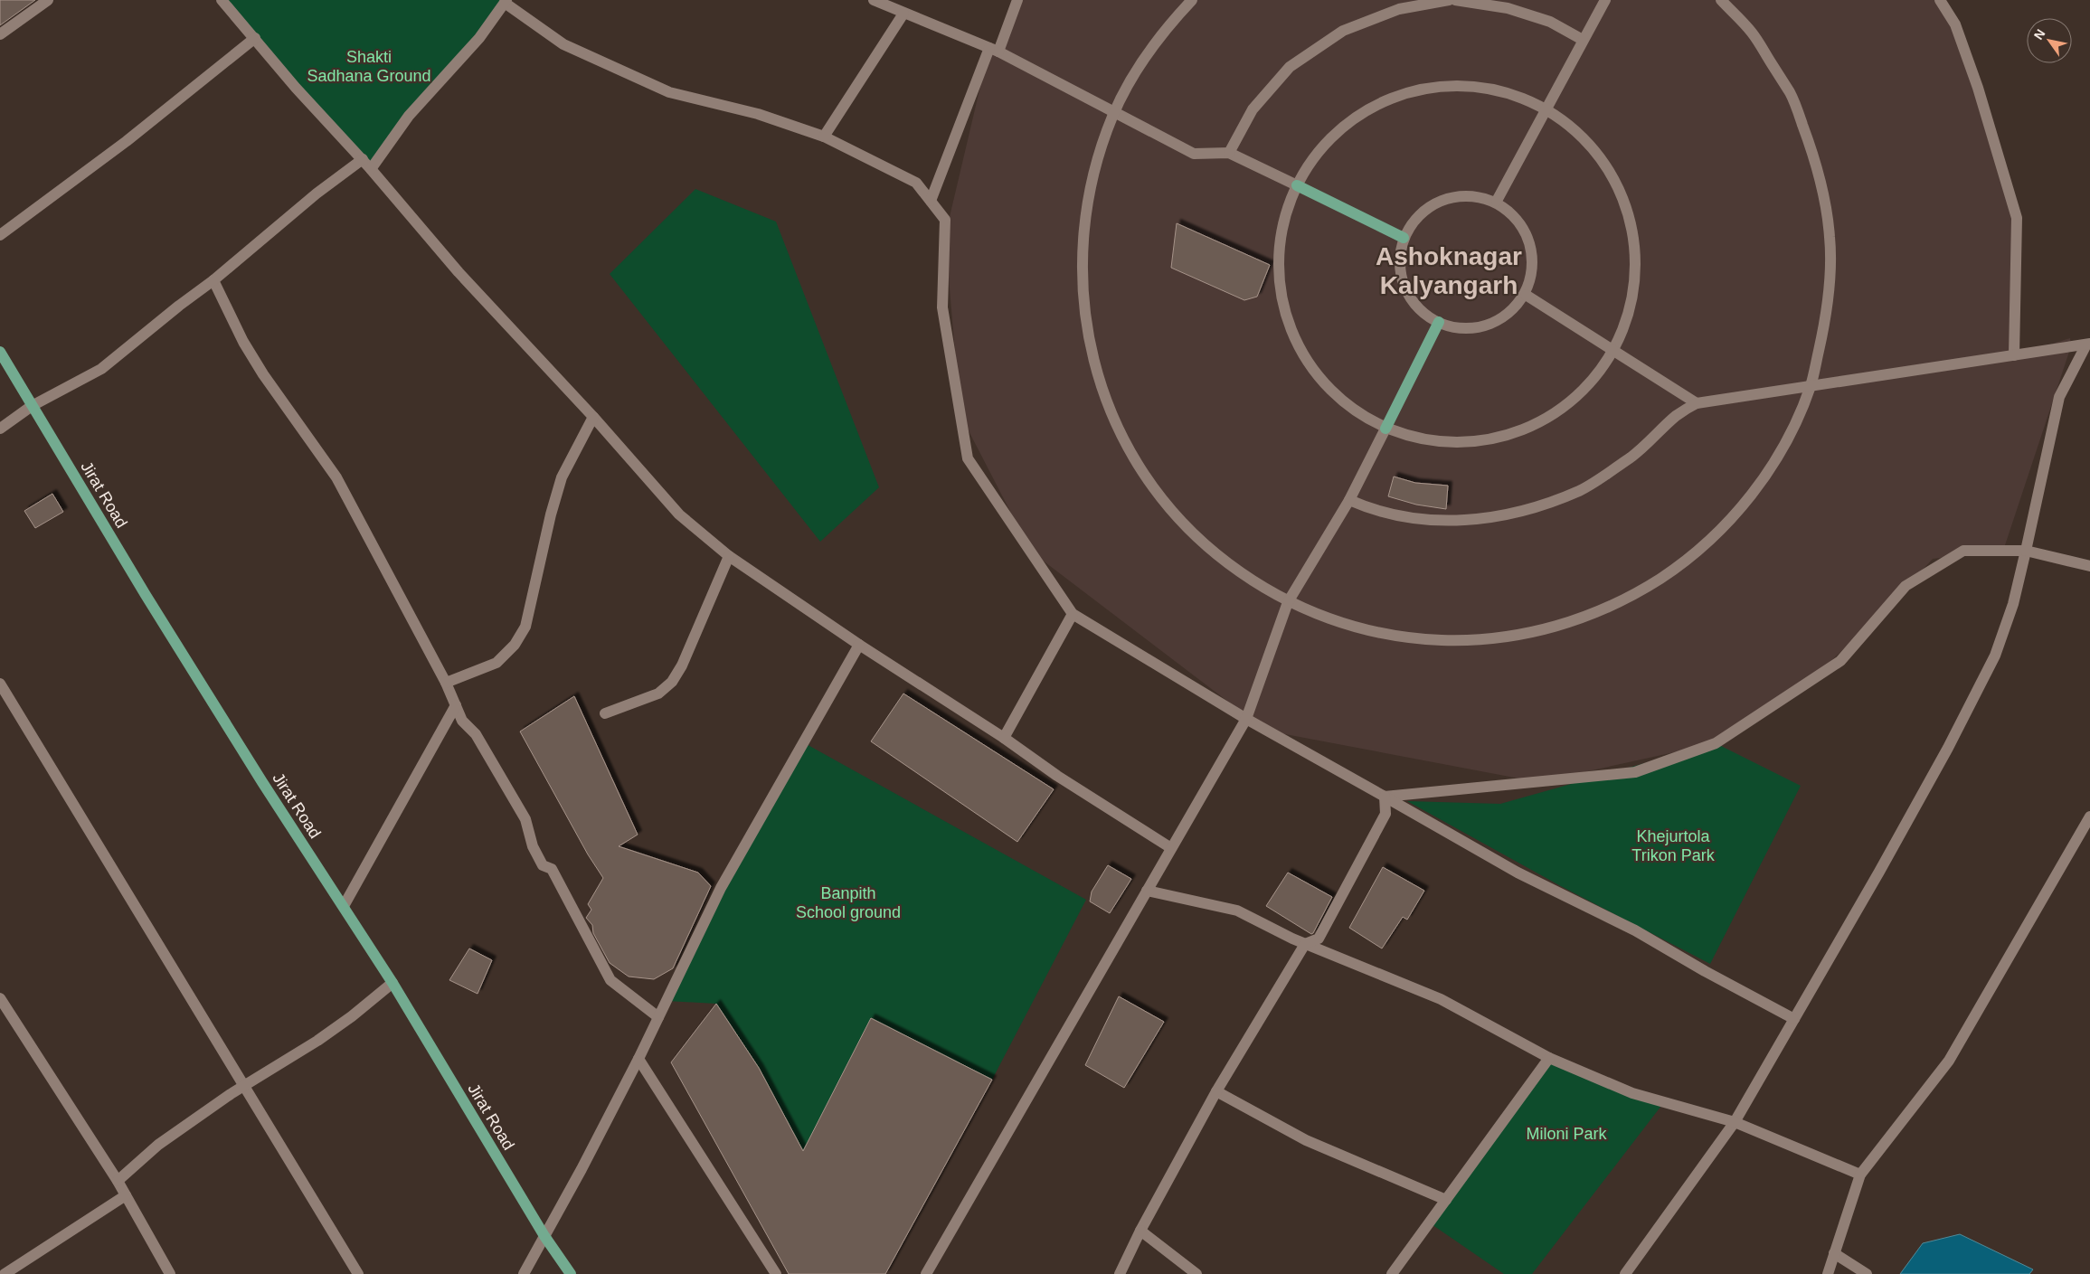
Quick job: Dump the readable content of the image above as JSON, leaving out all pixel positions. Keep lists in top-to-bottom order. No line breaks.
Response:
{"streets":{"main road":["Jirat Road"]},"districts":["Ashoknagar Kalyangarh"],"parks":["Shakti Sadhana Ground","Khejurtola Trikon Park","Banpith School ground","Miloni Park"],"north":"top left"}
